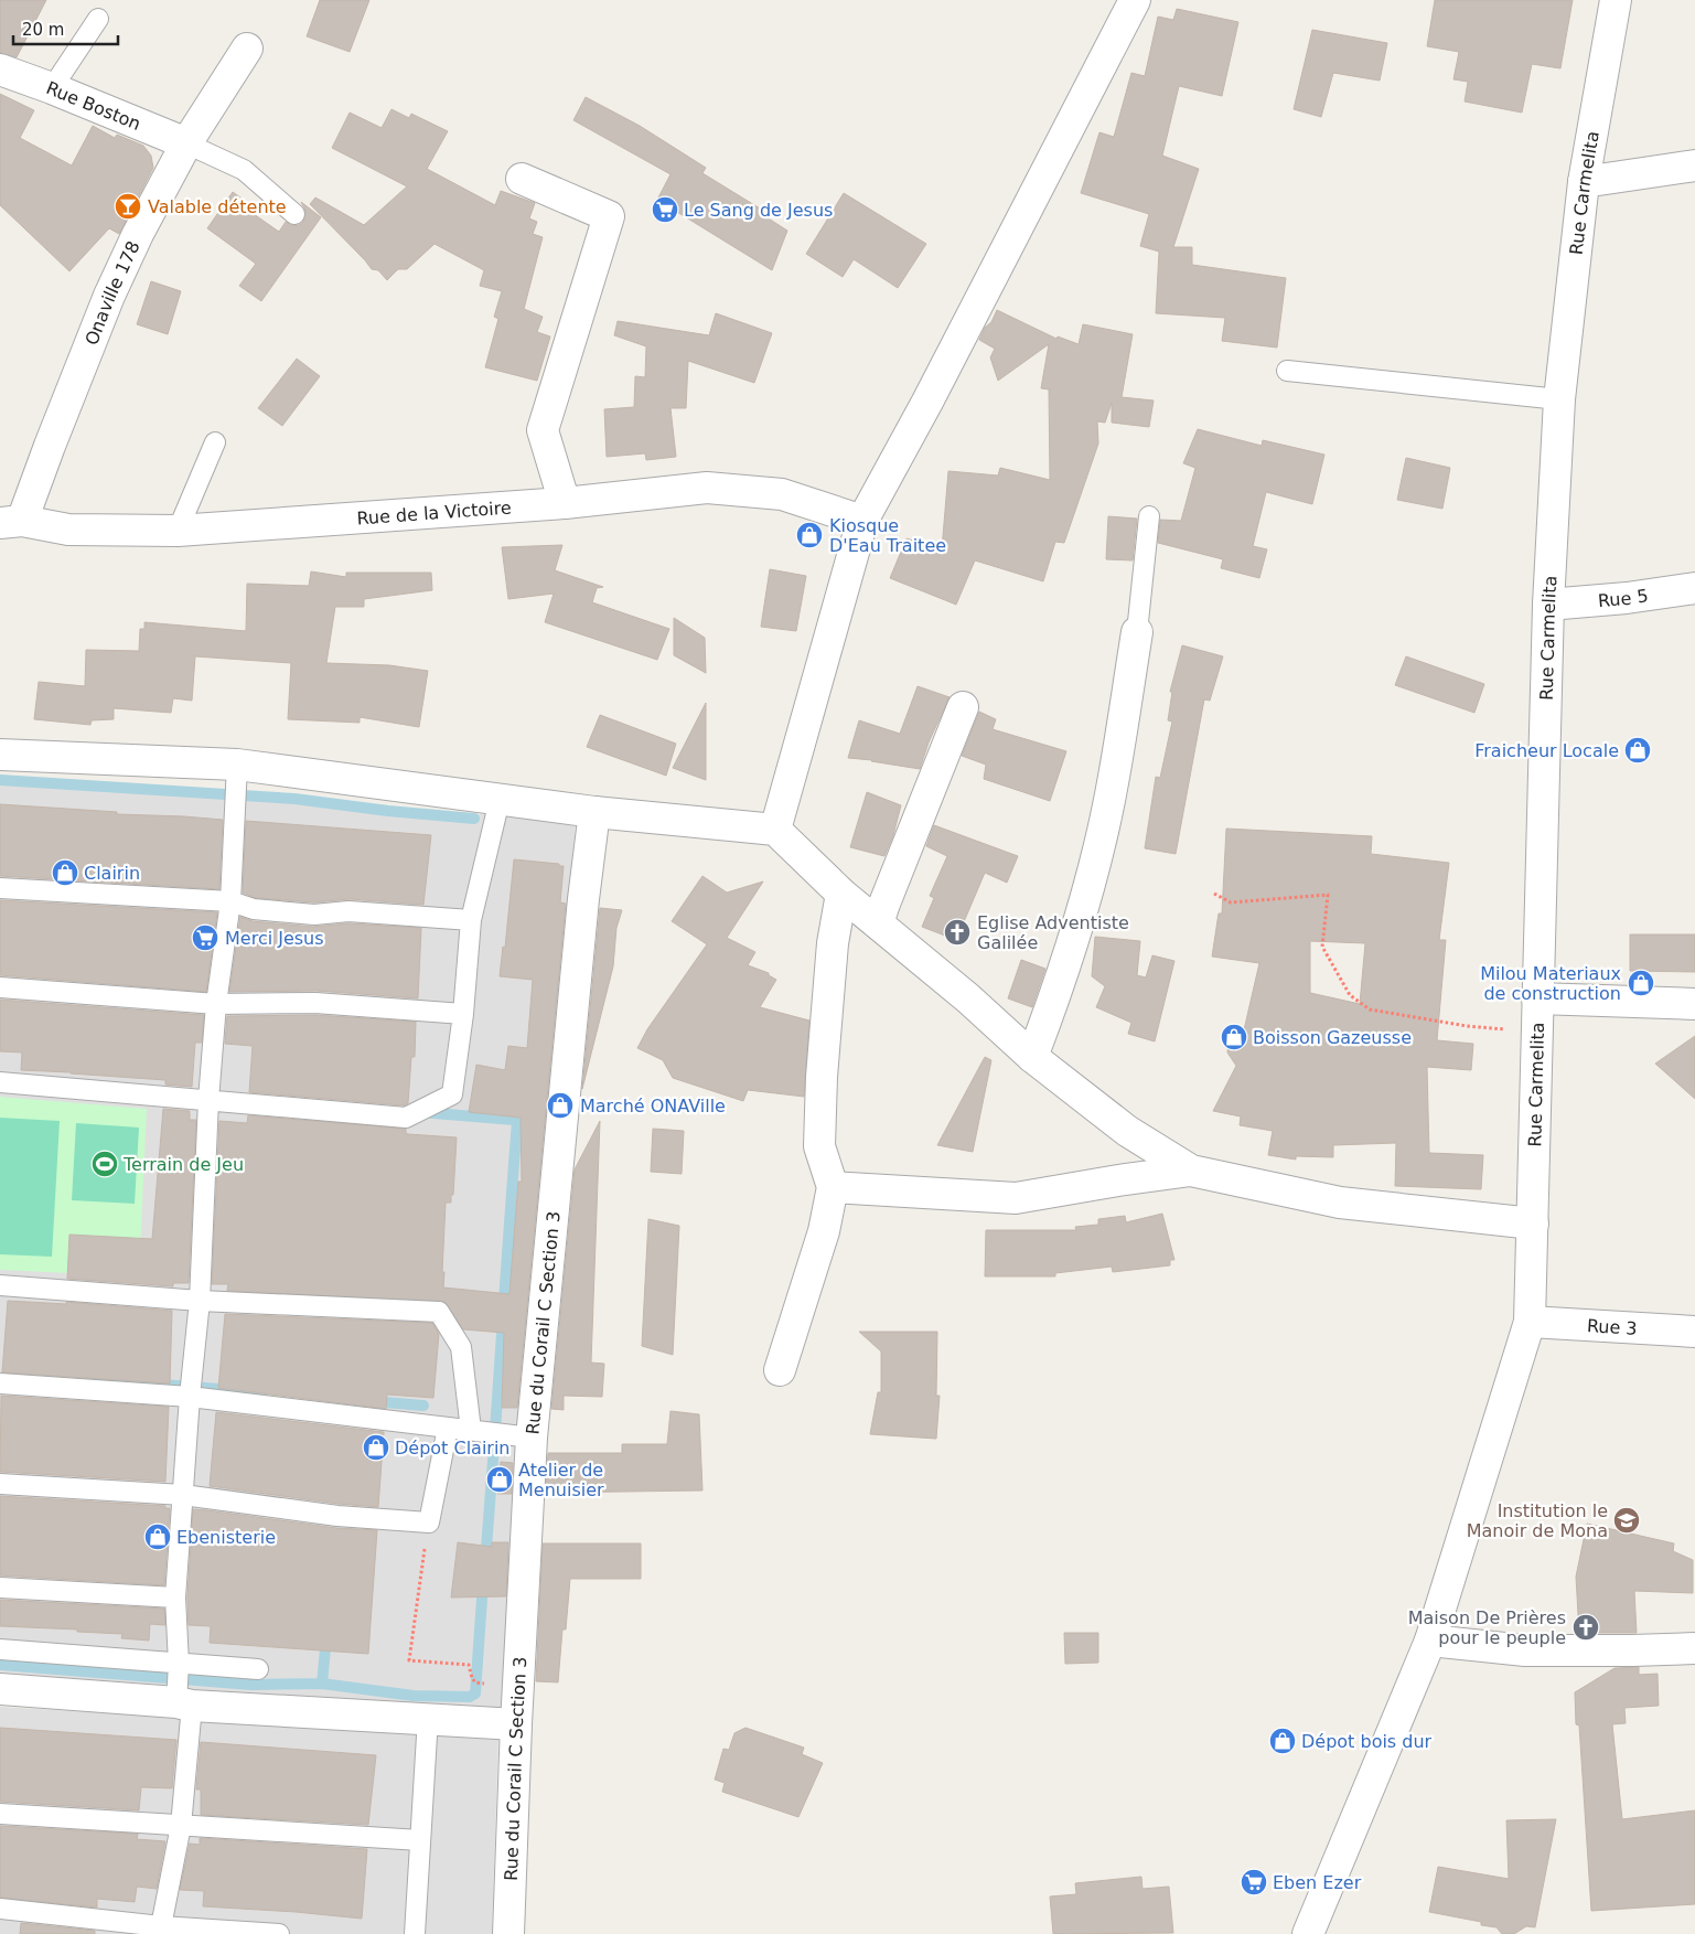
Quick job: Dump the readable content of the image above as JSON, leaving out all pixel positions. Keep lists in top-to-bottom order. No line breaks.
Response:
{"streets":{"street":["Rue Boston","Rue Carmelita","Onaville 178","Rue de la Victoire","Rue 5","Rue du Corail C Section 3","Rue 3"]},"crossings":[["Rue Boston","Onaville 178"],["Rue Carmelita","Rue 5"],["Rue Carmelita","Rue 3"],["Onaville 178","Rue de la Victoire"]],"places":{"bar":["Valable détente"],"supermarket":["Le Sang de Jesus","Merci Jesus","Eben Ezer"],"shop":["Kiosque D'Eau Traitee","Fraicheur Locale","Clairin","Milou Materiaux de construction","Boisson Gazeusse","Marché ONAVille","Dépot Clairin","Atelier de Menuisier","Ebenisterie","Dépot bois dur"],"church":["Eglise Adventiste Galilée","Maison De Prières pour le peuple"],"sports":["Terrain de Jeu"],"school or university":["Institution le Manoir de Mona"]},"scale_bar":"20 m"}
